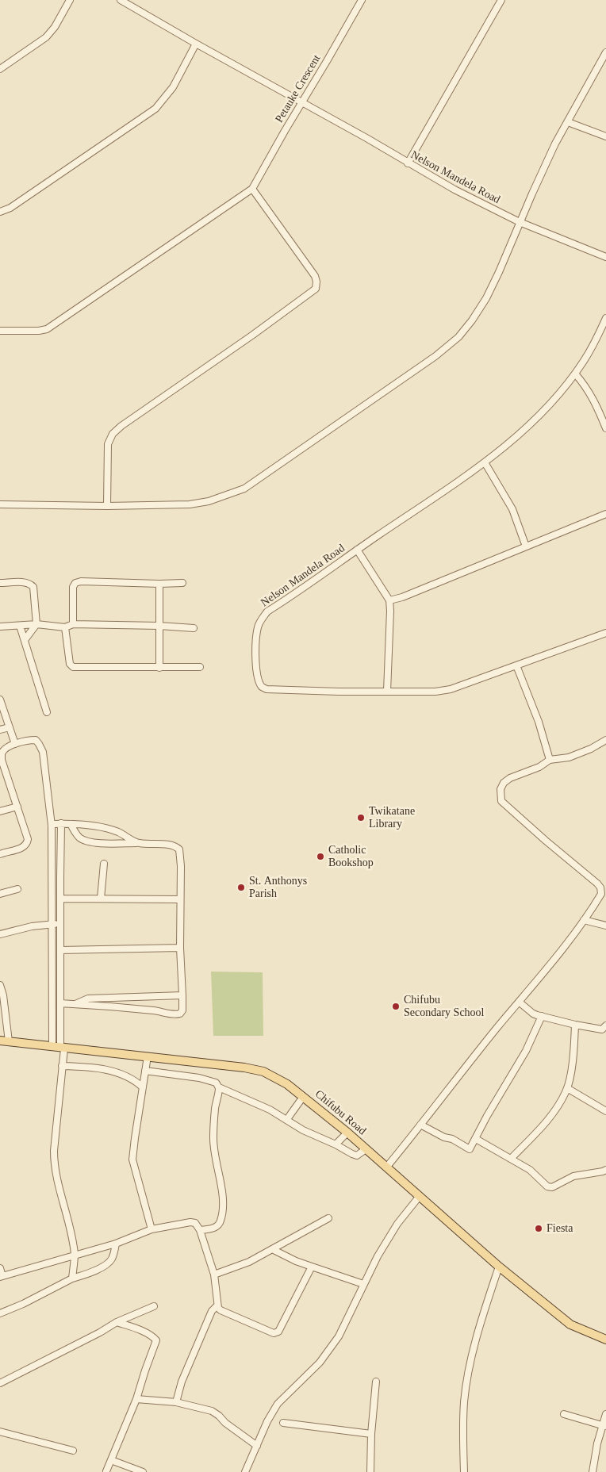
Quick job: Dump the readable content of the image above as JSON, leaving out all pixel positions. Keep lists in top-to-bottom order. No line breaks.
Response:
{"streets":{"main road":["Chifubu Road"],"street":["Petauke Crescent","Nelson Mandela Road"]},"crossings":[["Petauke Crescent","Nelson Mandela Road"]],"places":["Twikatane Library","Catholic Bookshop","St. Anthonys Parish","Chifubu Secondary School","Fiesta"]}
